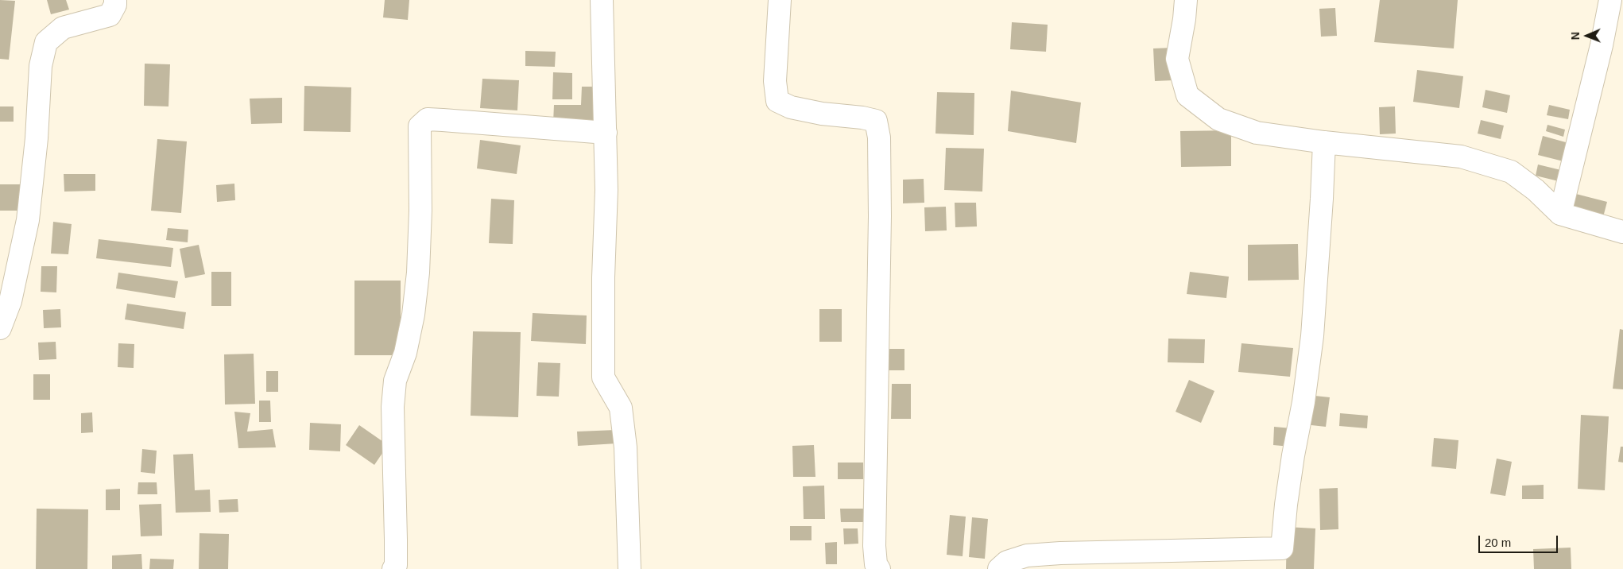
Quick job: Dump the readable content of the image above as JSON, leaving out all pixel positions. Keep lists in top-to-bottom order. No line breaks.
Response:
{"scale_bar":"20 m","north":"left"}
